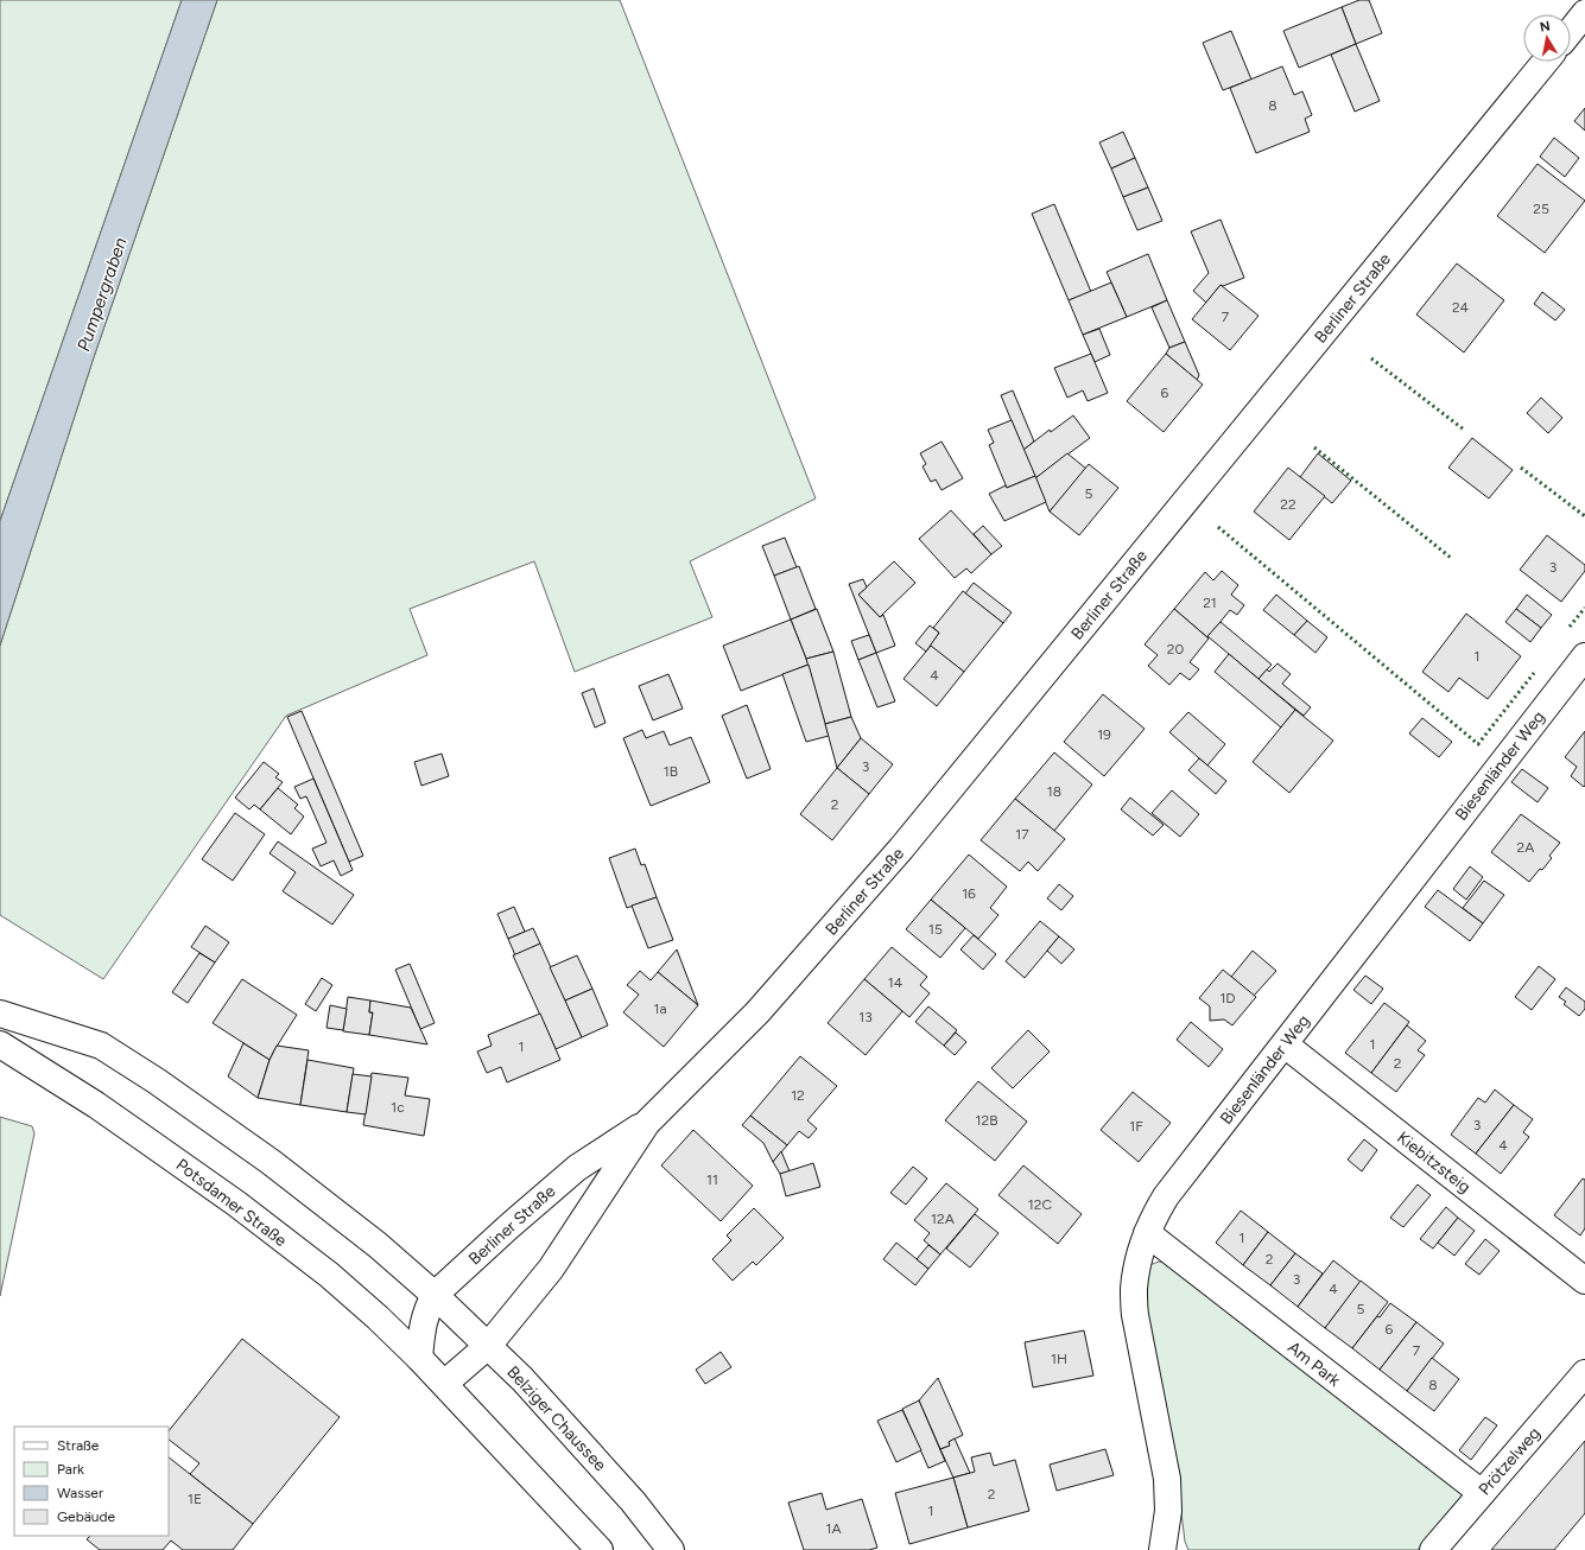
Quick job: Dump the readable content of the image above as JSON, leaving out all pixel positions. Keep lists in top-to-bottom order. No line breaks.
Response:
{"streets":{"main road":["Berliner Straße","Biesenländer Weg","Kiebitzsteig","Potsdamer Straße","Am Park","Belziger Chaussee","Prötzelweg"]},"crossings":[["Berliner Straße","Potsdamer Straße"],["Berliner Straße","Belziger Chaussee"],["Biesenländer Weg","Kiebitzsteig"],["Biesenländer Weg","Am Park"],["Am Park","Prötzelweg"]],"water":["Pumpergraben"],"house_numbers":["8","25","24","7","6","5","22","3","21","20","1","4","19","3","1B","18","2","17","2A","16","15","14","1D","1a","13","1","1","2","12","1c","12B","3","1F","4","11","12C","12A","1","2","3","4","5","6","7","1H","8","2","1E","1","1A"],"legend":["Straße","Park","Wasser","Gebäude"],"north":"top"}
